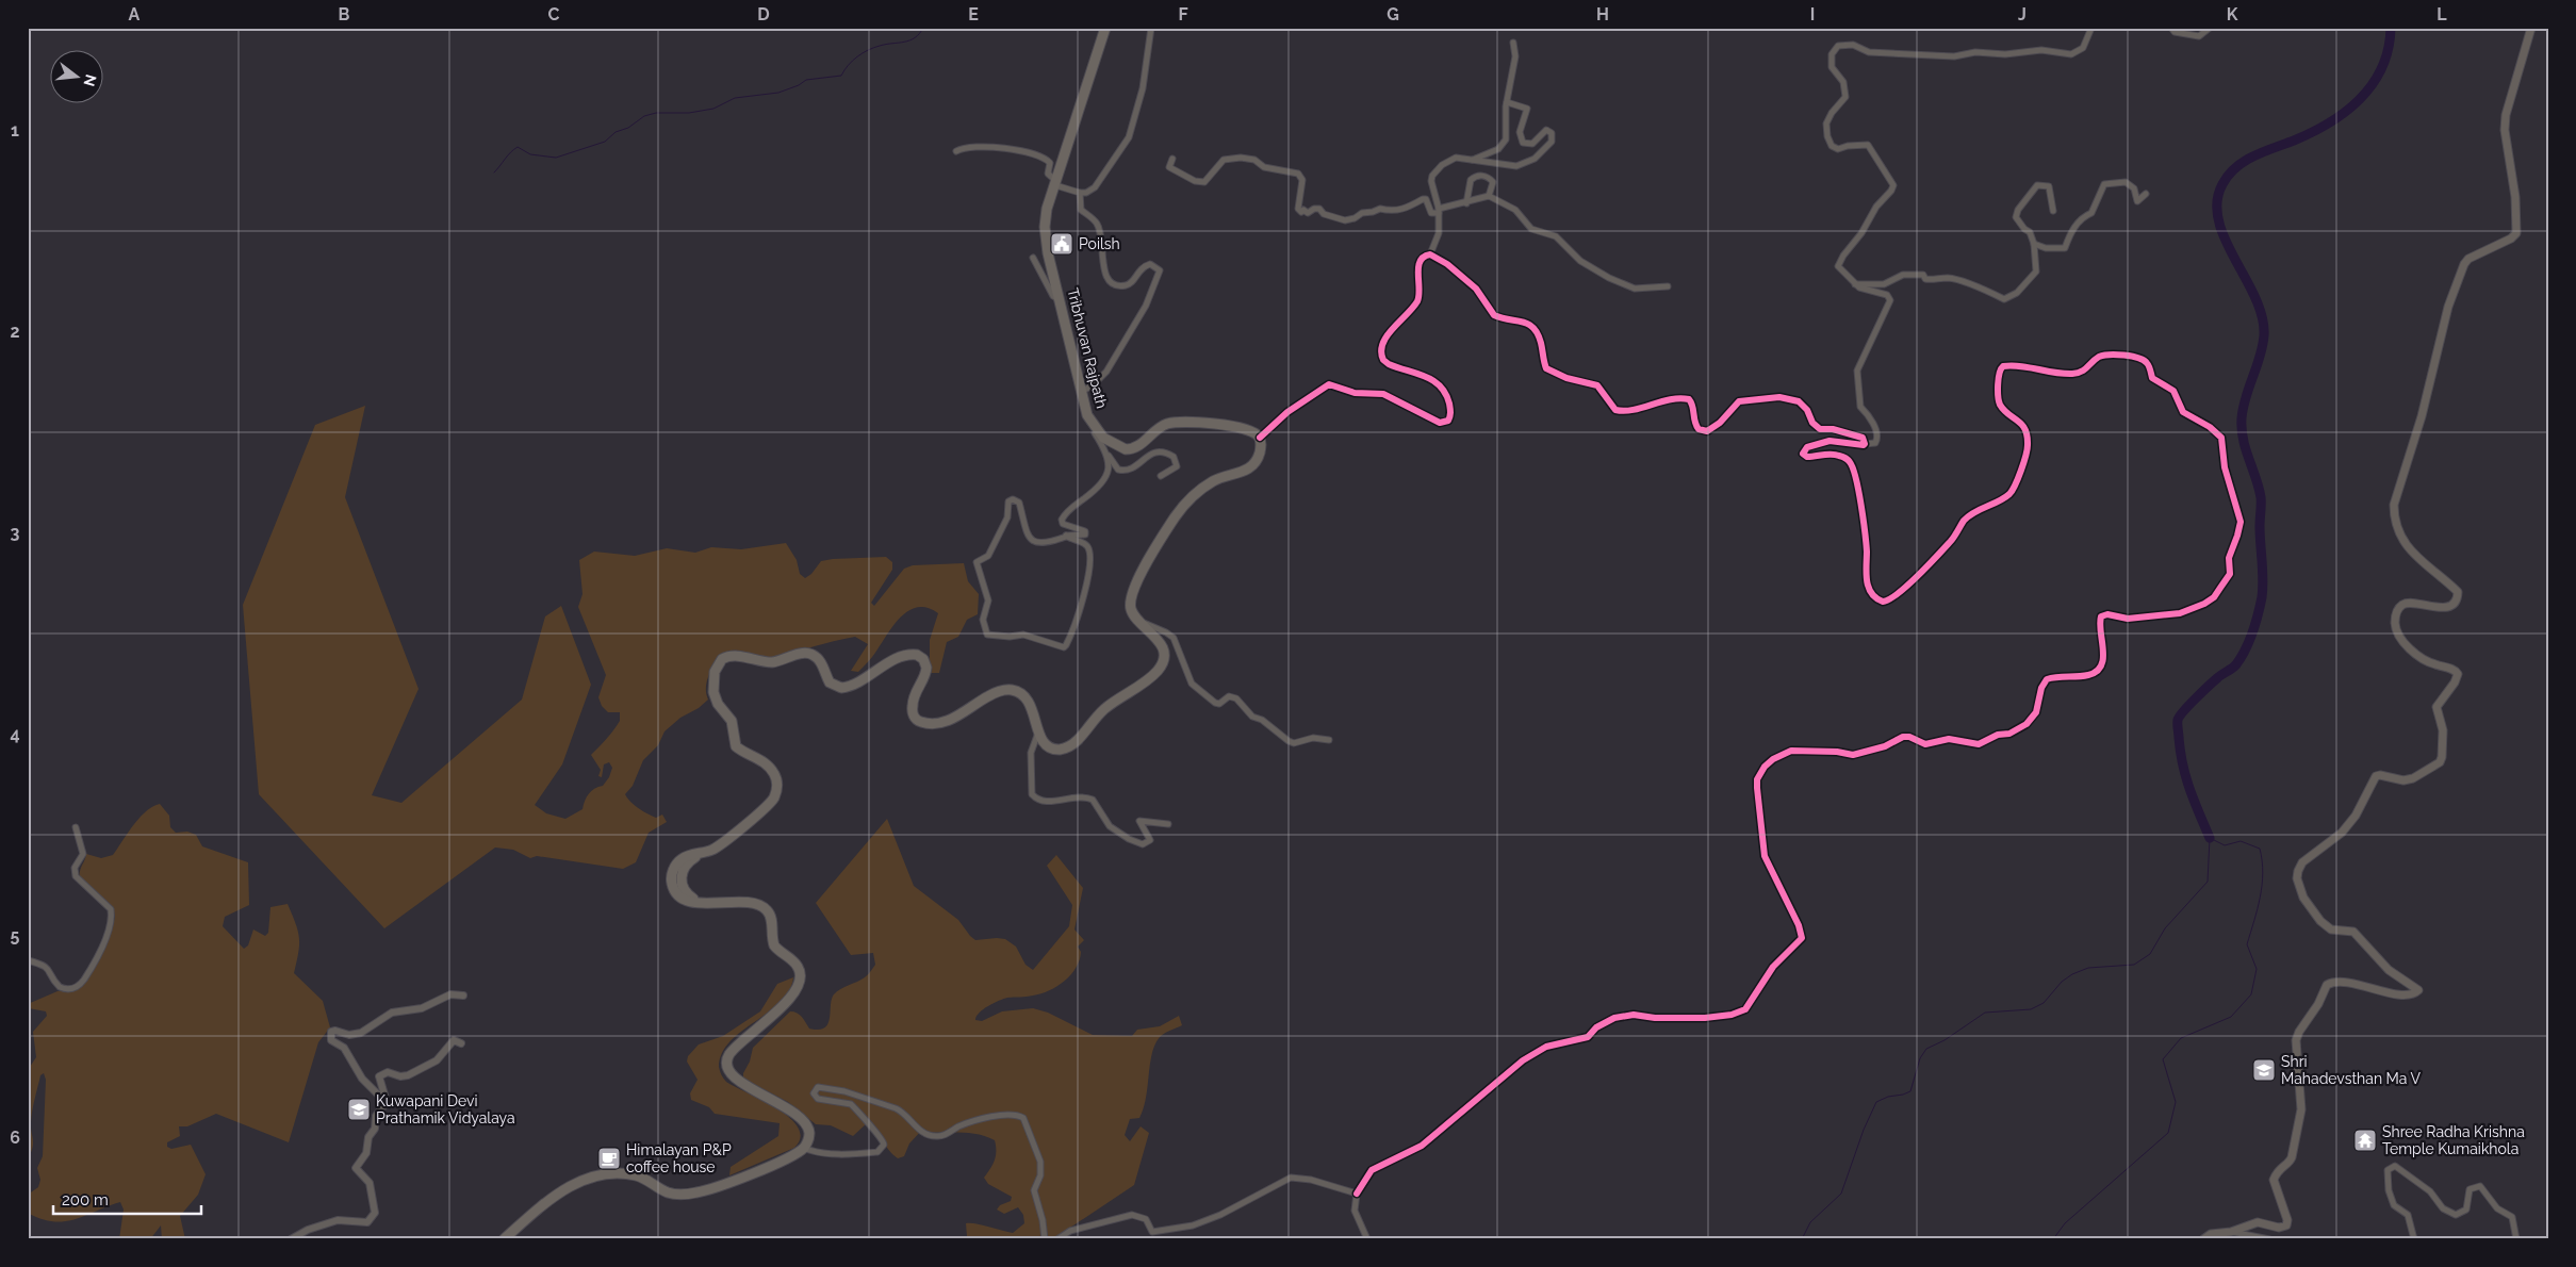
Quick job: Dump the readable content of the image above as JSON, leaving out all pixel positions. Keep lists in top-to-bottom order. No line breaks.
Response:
{"streets":{"highway":["Tribhuvan Rajpath"]},"places":{"public building":["Poilsh"],"school or university":["Shri Mahadevsthan Ma V","Kuwapani Devi Prathamik Vidyalaya"],"temple":["Shree Radha Krishna Temple Kumaikhola"],"cafe":["Himalayan P&P coffee house"]},"scale_bar":"200 m","north":"right","grid":{"columns":["A","B","C","D","E","F","G","H","I","J","K","L"],"rows":["1","2","3","4","5","6"]}}
